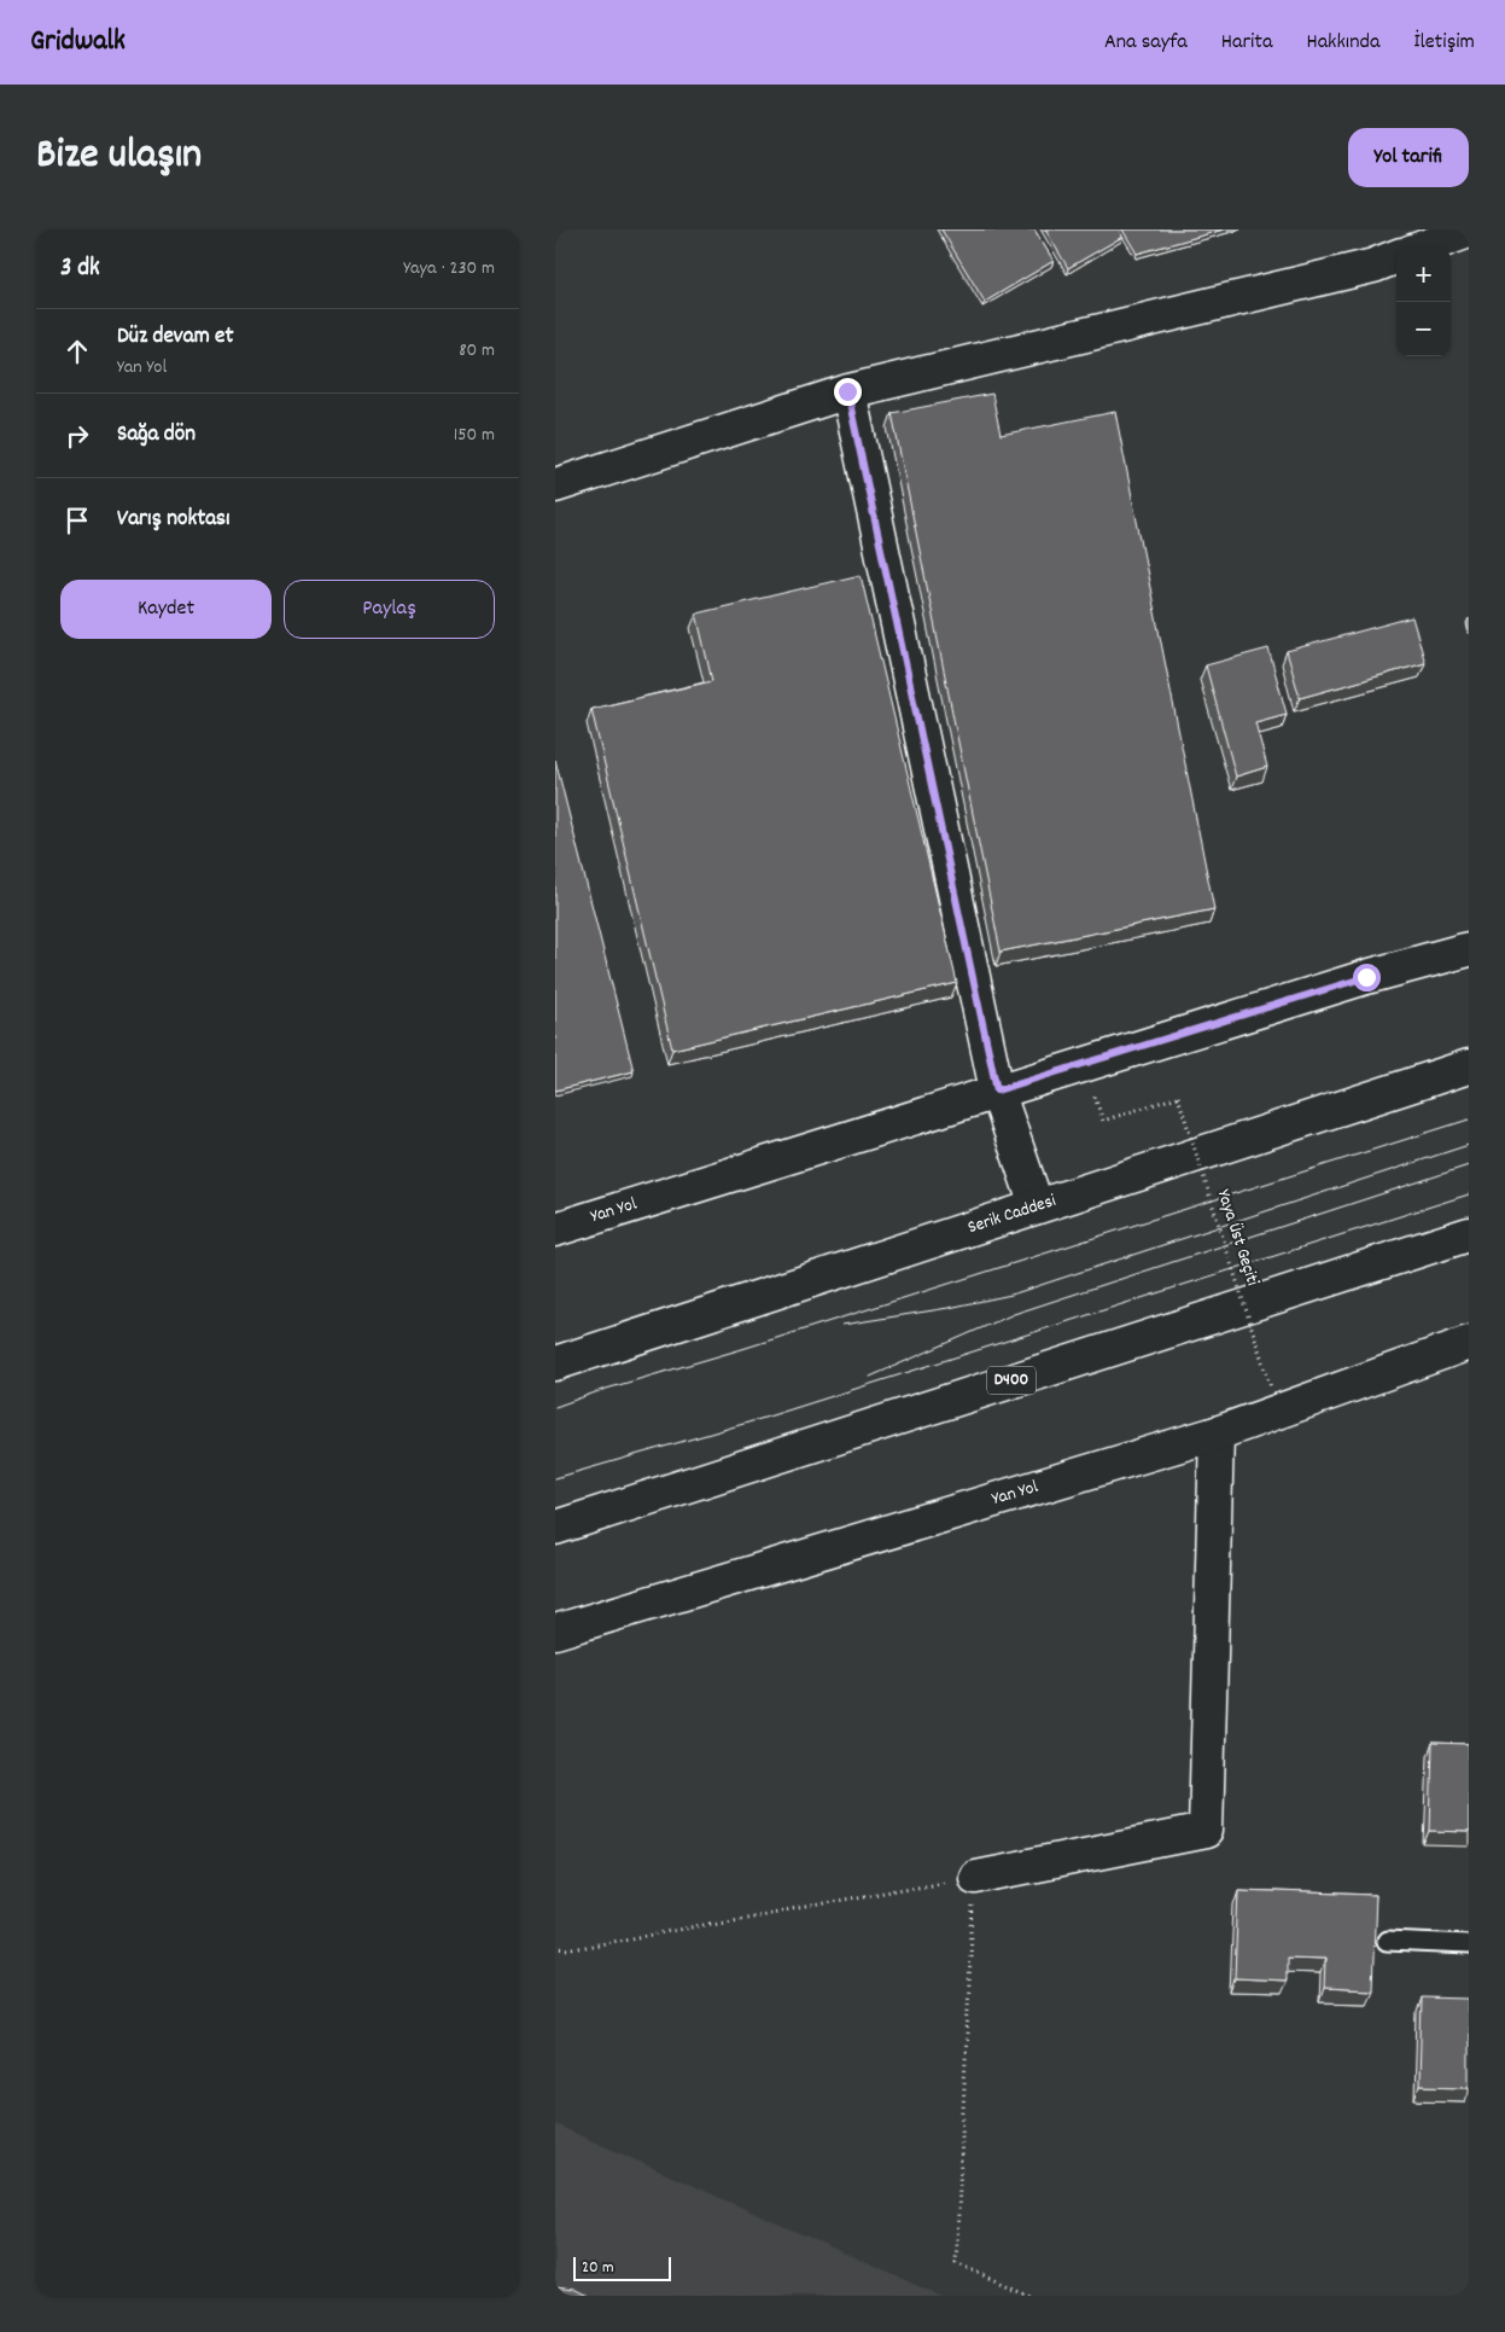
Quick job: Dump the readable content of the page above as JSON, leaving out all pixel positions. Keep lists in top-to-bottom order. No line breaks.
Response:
{"streets":{"main road":["Yan Yol","Serik Caddesi","D400"],"path":["Yaya Üst Geçiti"]},"scale_bar":"20 m","page":{"header":"Gridwalk","nav":["Ana sayfa","Harita","Hakkında","İletişim"],"title":"Bize ulaşın","buttons":["Yol tarifi",["Kaydet","Paylaş"]],"heading":["3 dk","Yaya · 230 m"],"map_buttons":["+","−"],"list":[["Düz devam et","Yan Yol","80 m"],["Sağa dön","150 m"],"Varış noktası"],"scale":"20 m"}}
